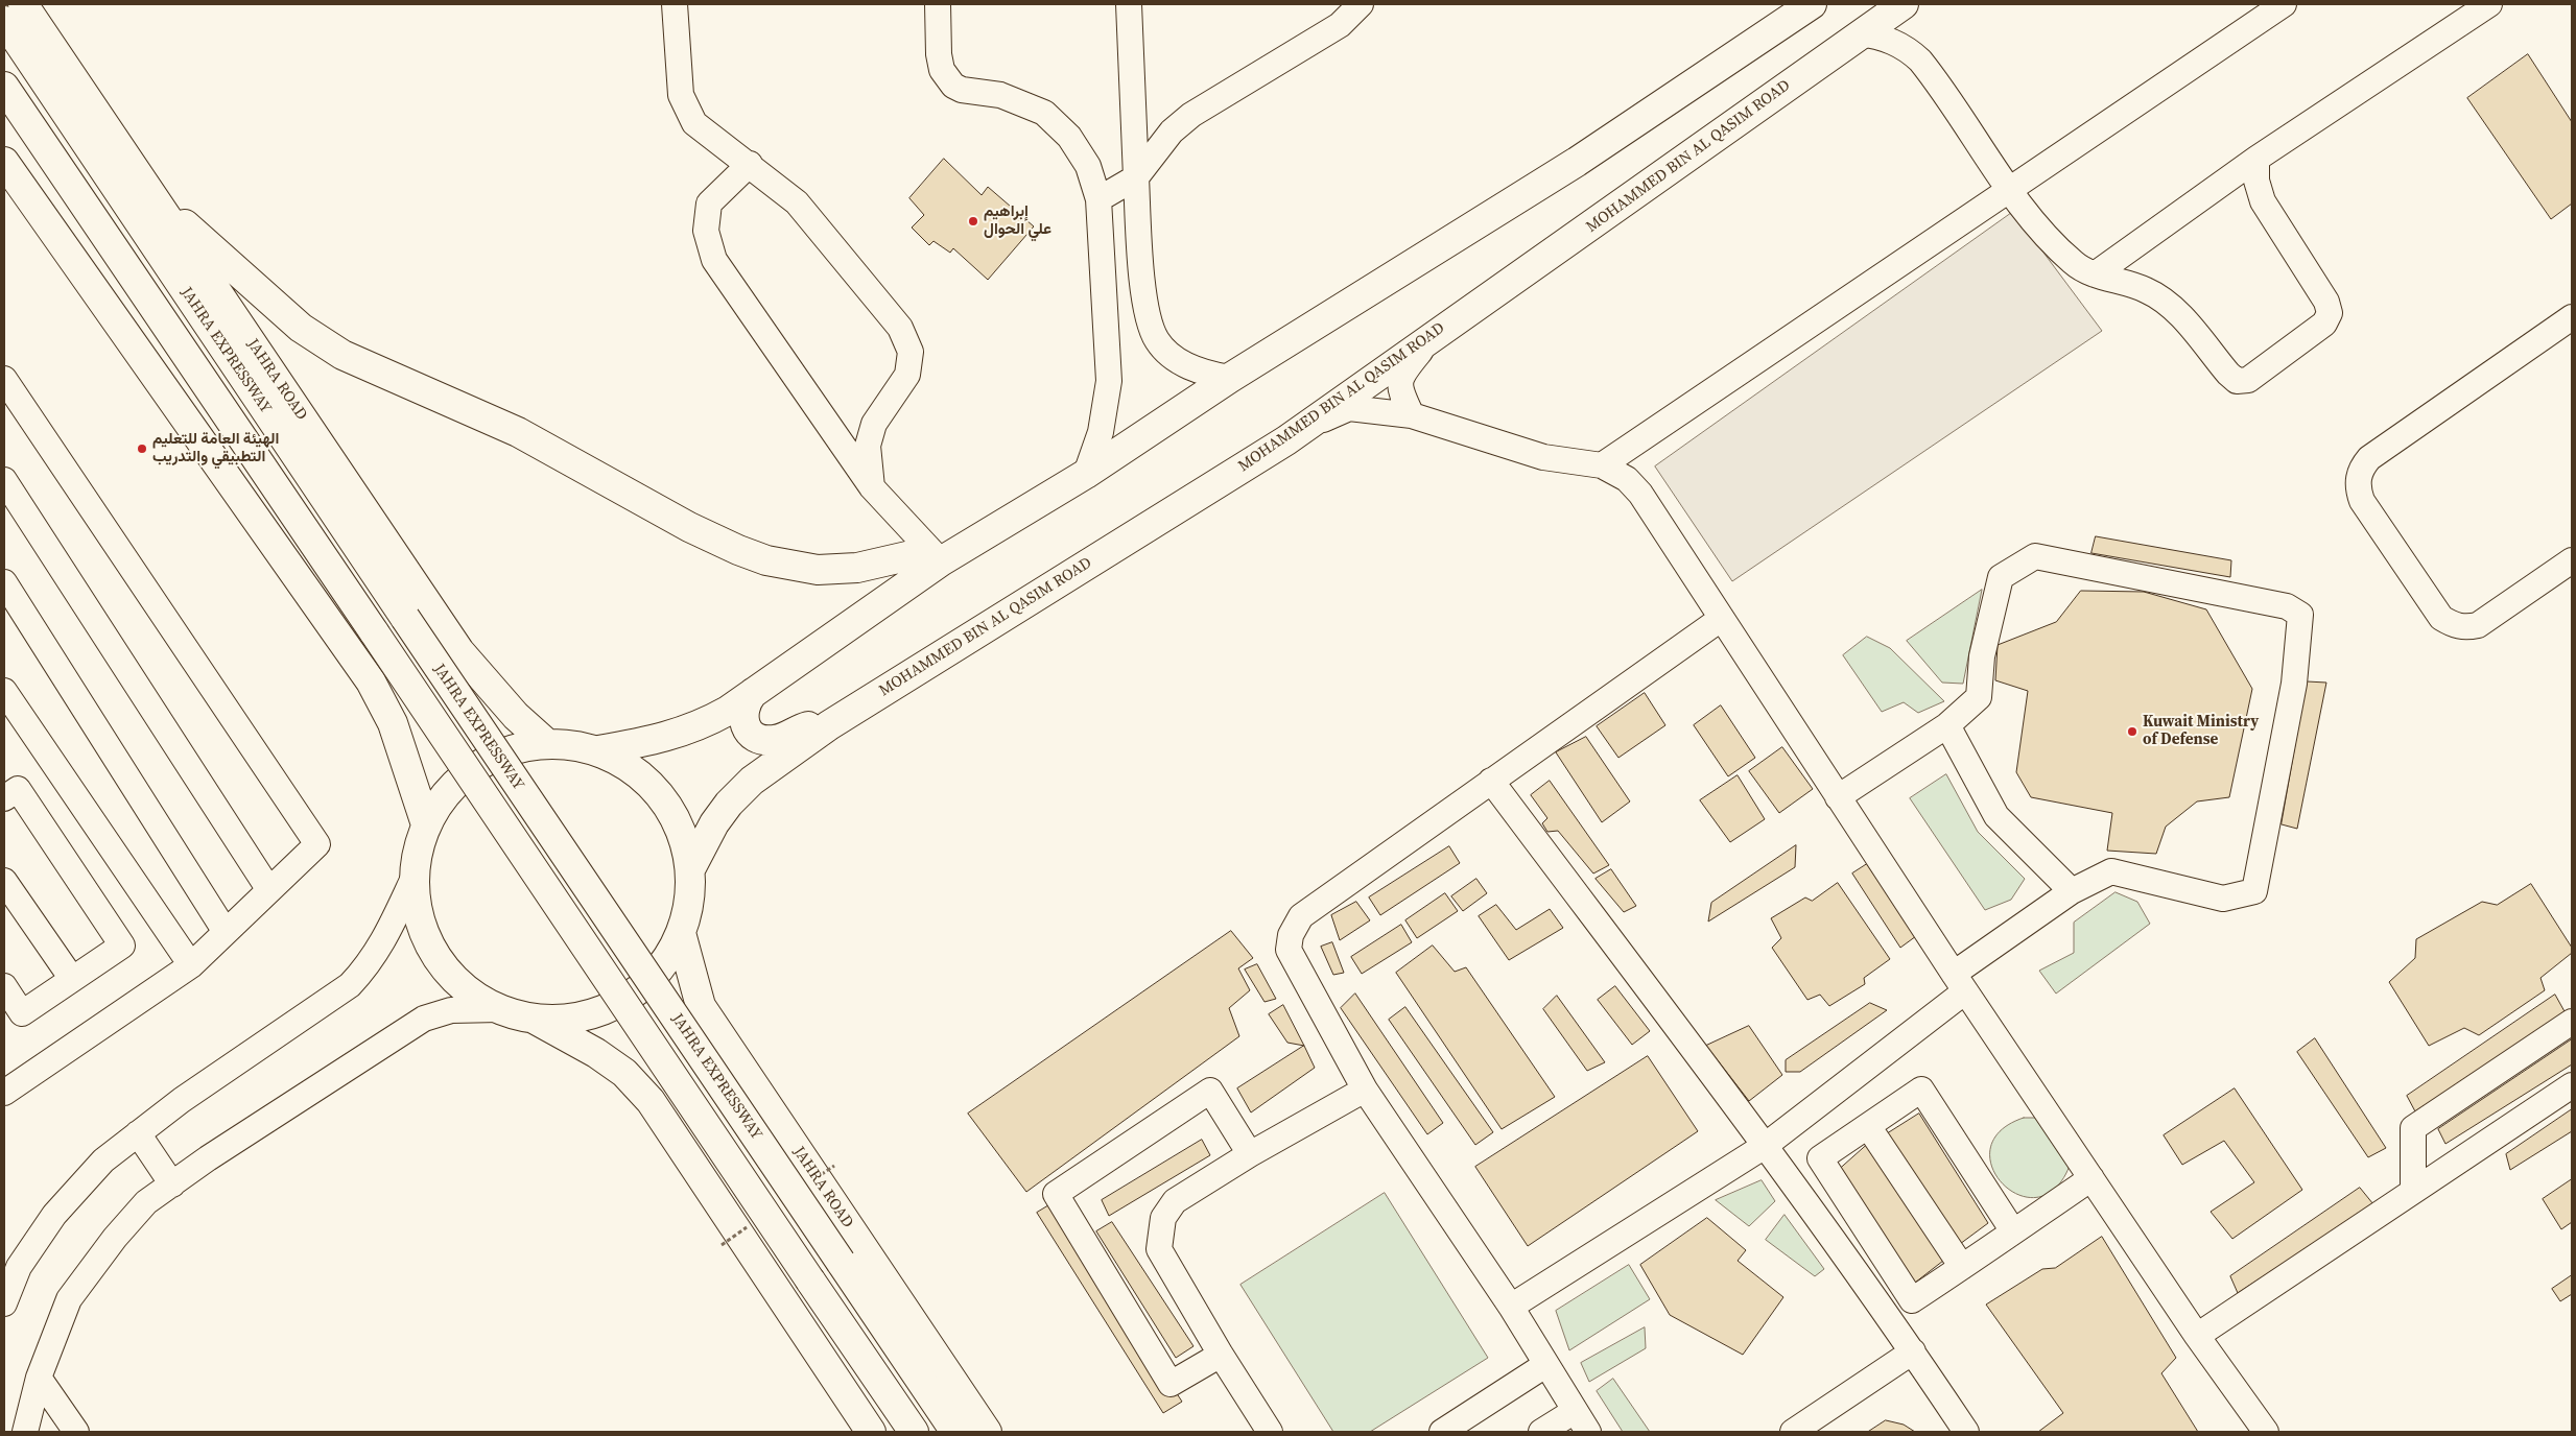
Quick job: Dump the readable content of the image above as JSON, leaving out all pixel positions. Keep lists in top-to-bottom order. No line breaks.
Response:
{"streets":{"main road":["MOHAMMED BIN AL QASIM ROAD","JAHRA EXPRESSWAY","JAHRA ROAD"]},"places":["إبراهيم علي الحوال","الهيئة العامة للتعليم التطبيقي والتدريب","Kuwait Ministry of Defense"]}
